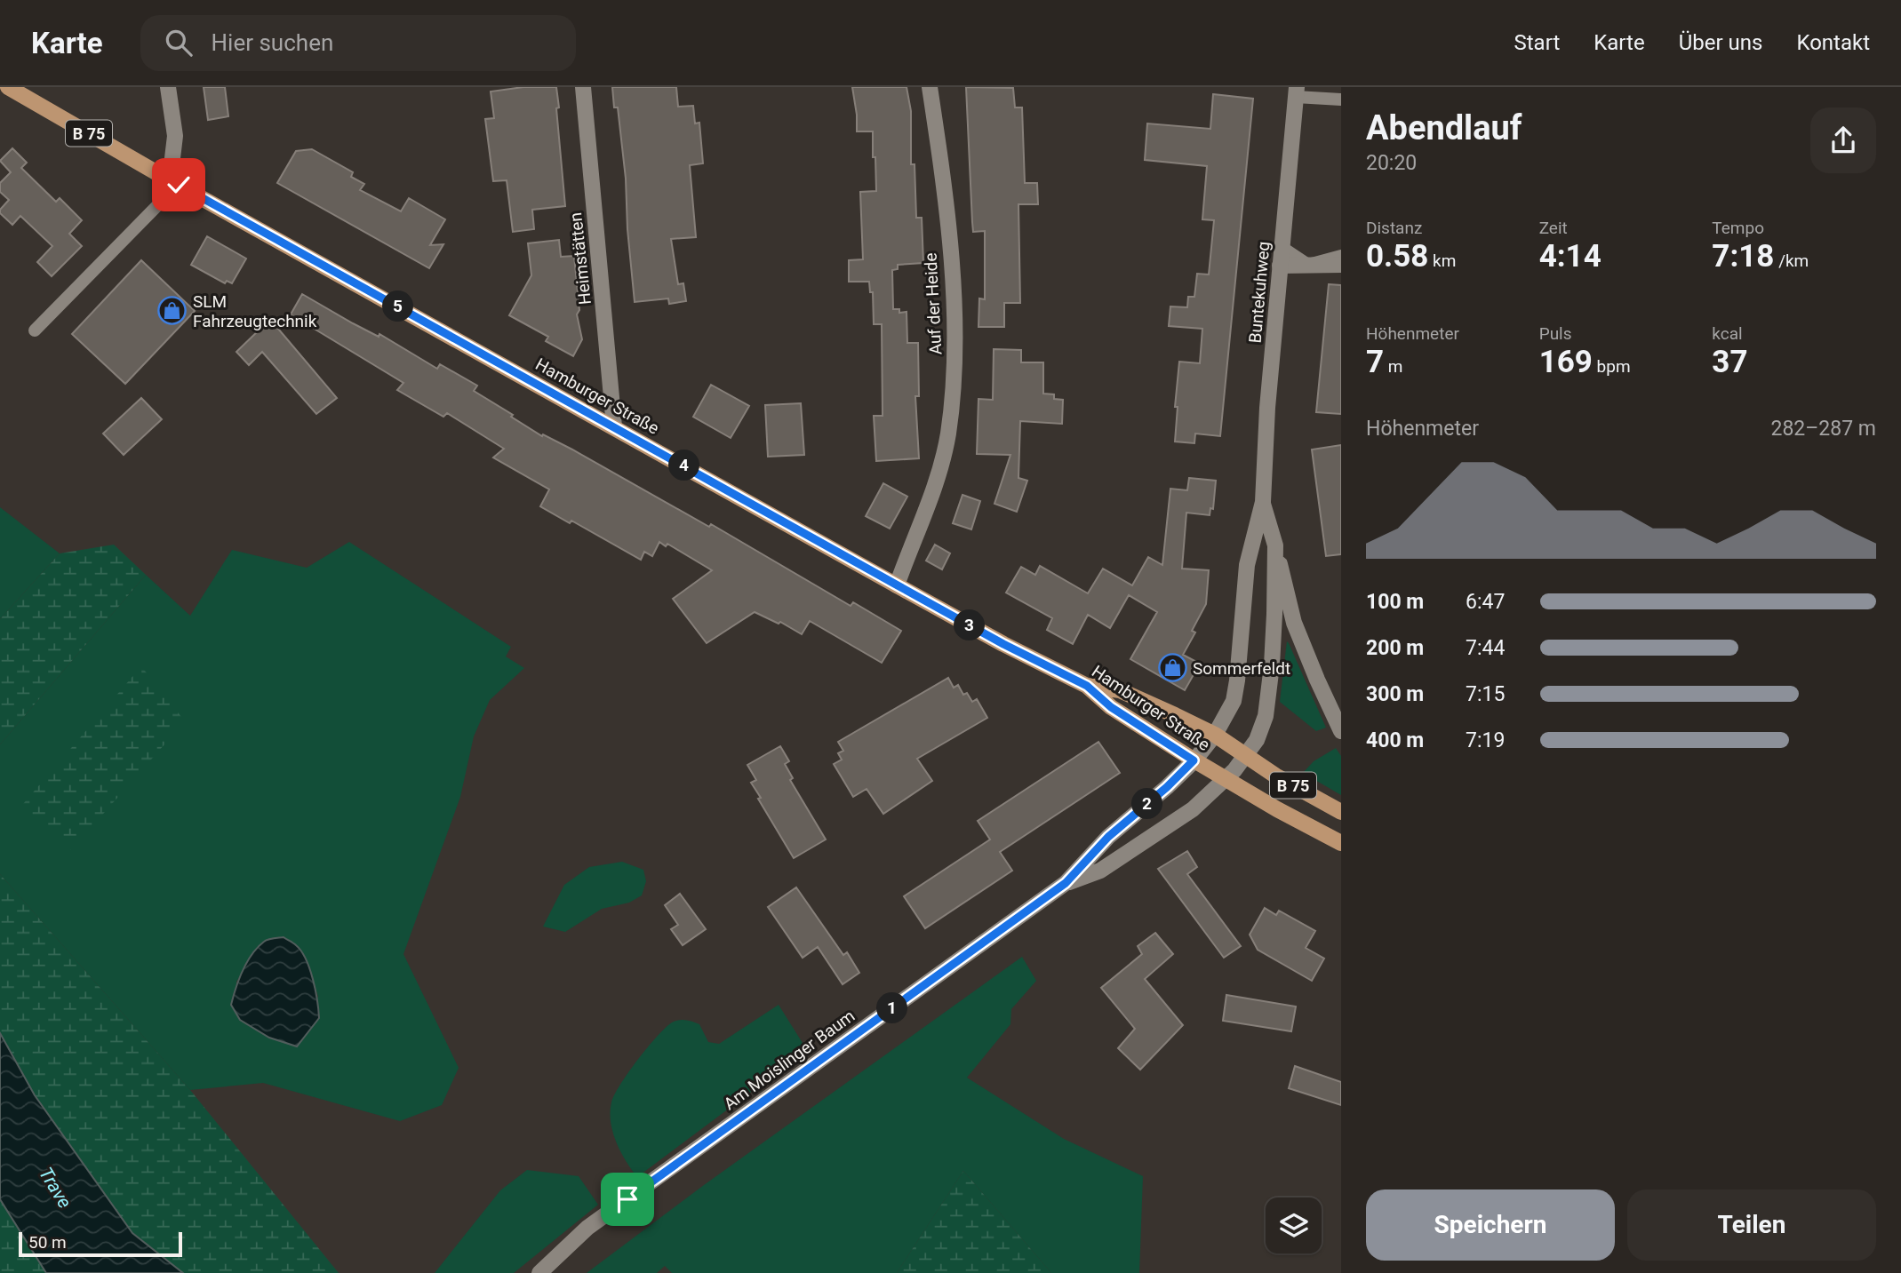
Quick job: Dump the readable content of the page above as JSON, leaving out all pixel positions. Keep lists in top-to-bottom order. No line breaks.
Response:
{"streets":{"main road":["B 75","Heimstätten","Buntekuhweg","Auf der Heide","Hamburger Straße","Am Moislinger Baum"]},"crossings":[["B 75","Buntekuhweg"],["B 75","Hamburger Straße"],["B 75","Am Moislinger Baum"],["Heimstätten","Hamburger Straße"],["Buntekuhweg","Hamburger Straße"],["Buntekuhweg","Am Moislinger Baum"],["Auf der Heide","Hamburger Straße"],["Hamburger Straße","Am Moislinger Baum"]],"water":["Trave"],"places":{"shop":["SLM Fahrzeugtechnik","Sommerfeldt"]},"scale_bar":"50 m","page":{"header":"Karte","search":"Hier suchen","nav":["Start","Karte","Über uns","Kontakt"],"heading":["Abendlauf","20:20"],"stats":[["Distanz","0.58 km"],["Zeit","4:14"],["Tempo","7:18 /km"],["Höhenmeter","7 m"],["Puls","169 bpm"],["kcal","37"]],"pins":["5","4","3","2","1"],"chart":["Höhenmeter","282–287 m"],"list":[{"name":"100 m","note":"6:47"},{"name":"200 m","note":"7:44"},{"name":"300 m","note":"7:15"},{"name":"400 m","note":"7:19"}],"buttons":["Speichern","Teilen"],"scale":"50 m"}}
